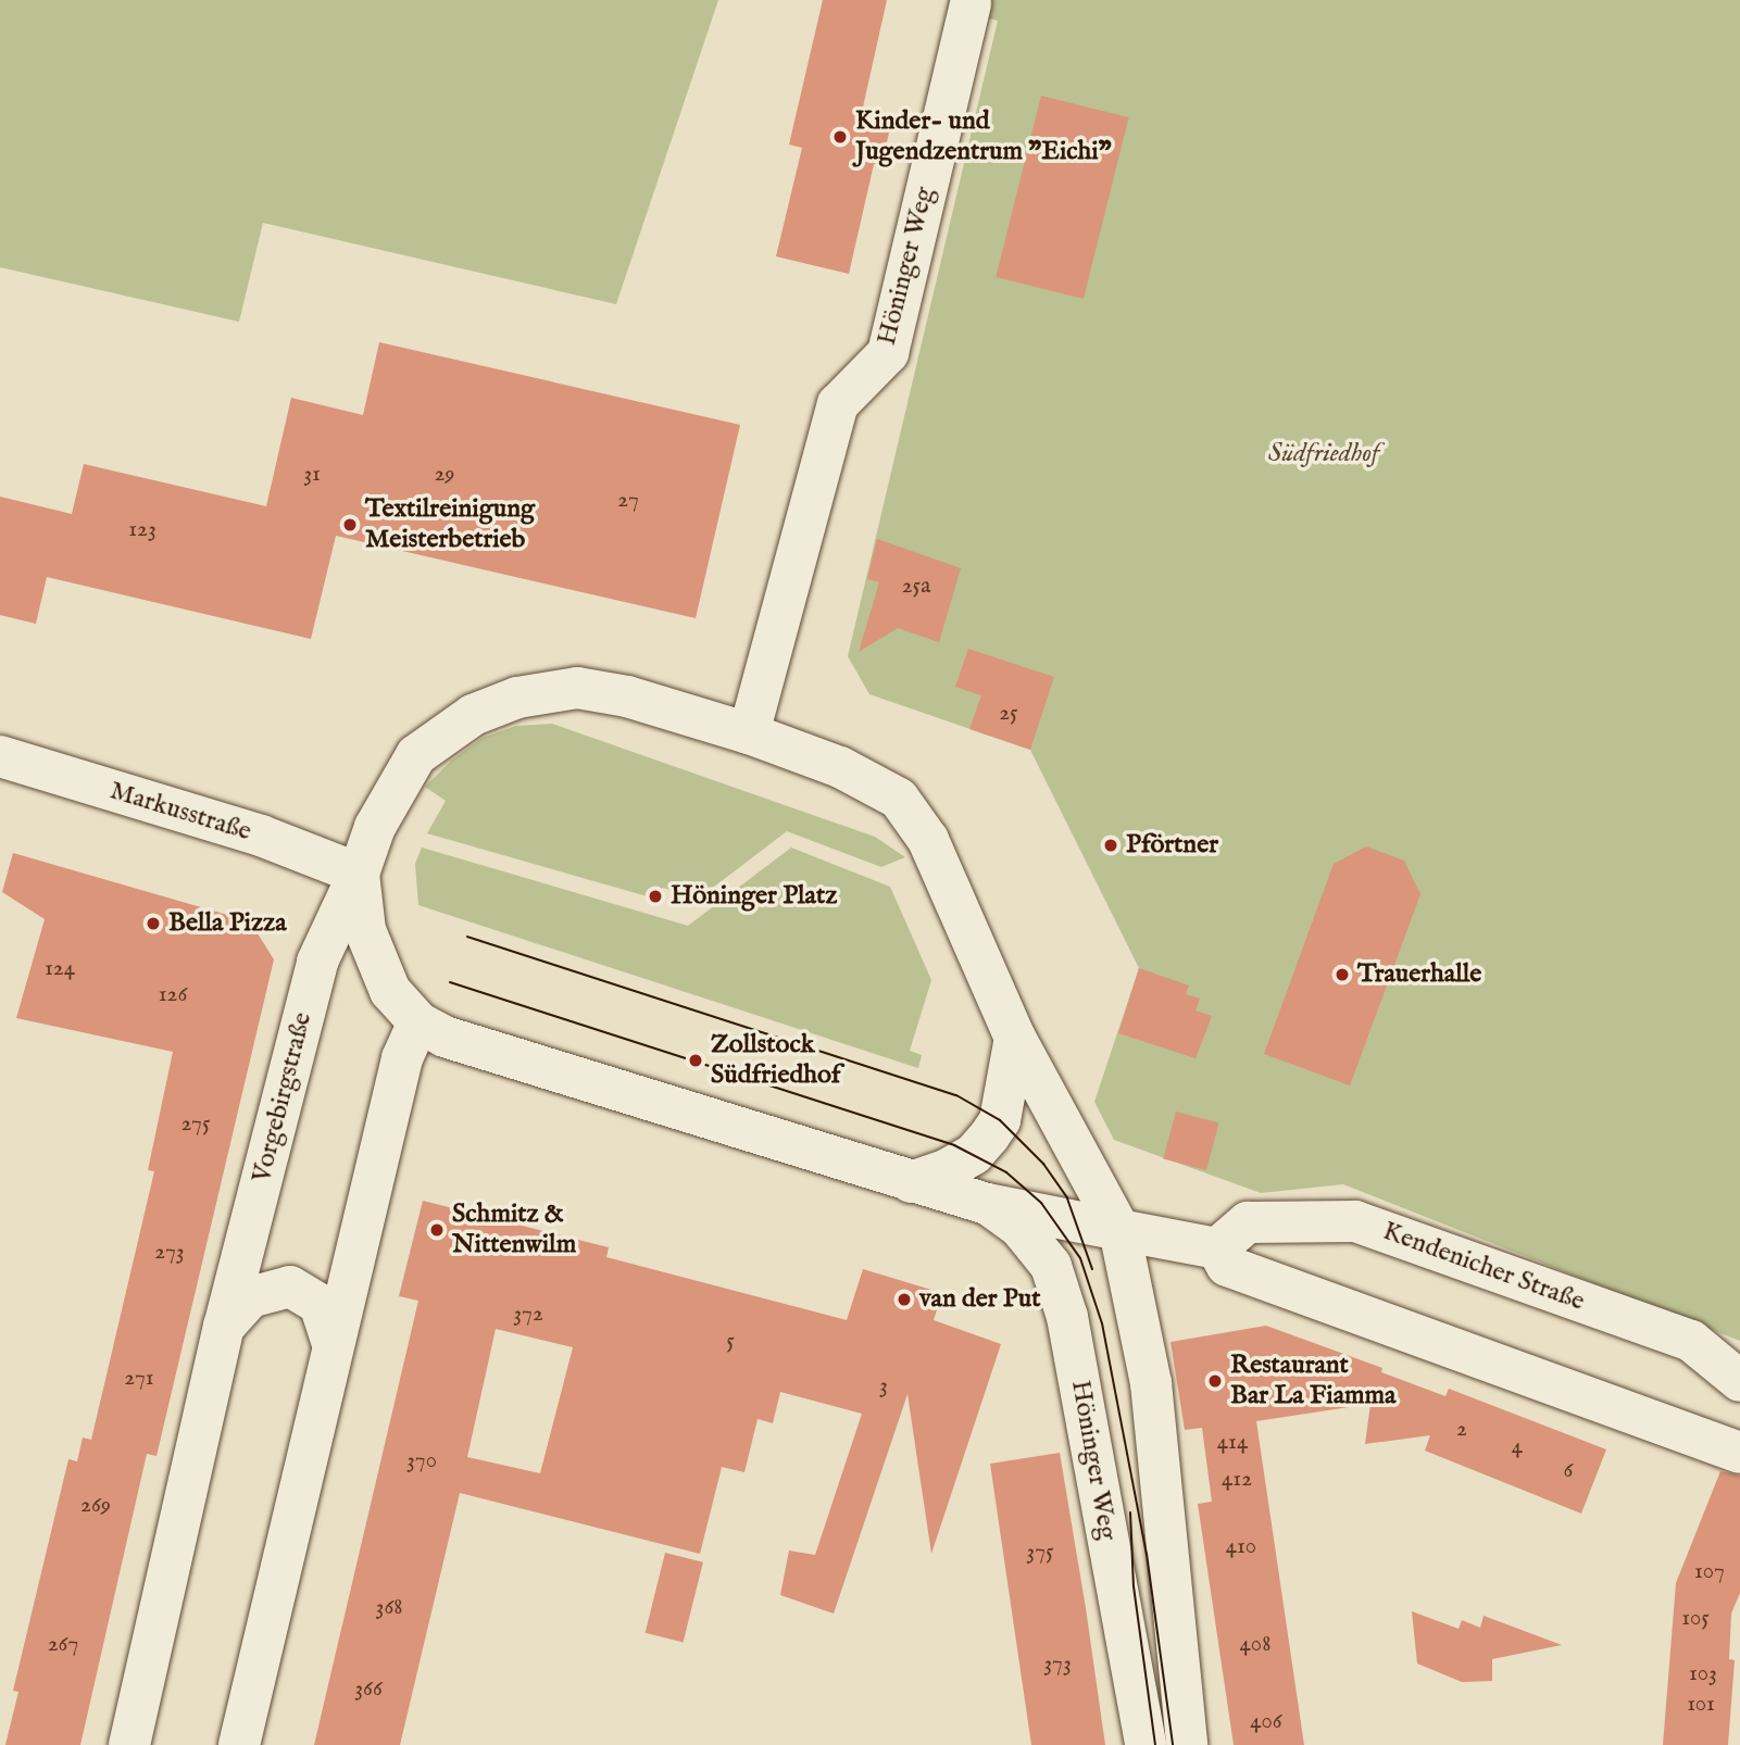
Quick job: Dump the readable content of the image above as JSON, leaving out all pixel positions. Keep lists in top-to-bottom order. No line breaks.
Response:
{"streets":{"street":["Höninger Weg","Markusstraße","Vorgebirgstraße","Kendenicher Straße"]},"crossings":[["Markusstraße","Vorgebirgstraße"]],"parks":["Südfriedhof"],"places":["Kinder- und Jugendzentrum \"Eichi\"","Textilreinigung Meisterbetrieb","Pförtner","Höninger Platz","Bella Pizza","Trauerhalle","Zollstock Südfriedhof","Schmitz & Nittenwilm","van der Put","Restaurant Bar La Fiamma"],"house_numbers":["31","29","27","123","25a","25","124","126","275","273","372","5","271","3","2","414","4","370","6","412","269","410","375","107","368","105","267","408","373","103","366","101","406"]}
